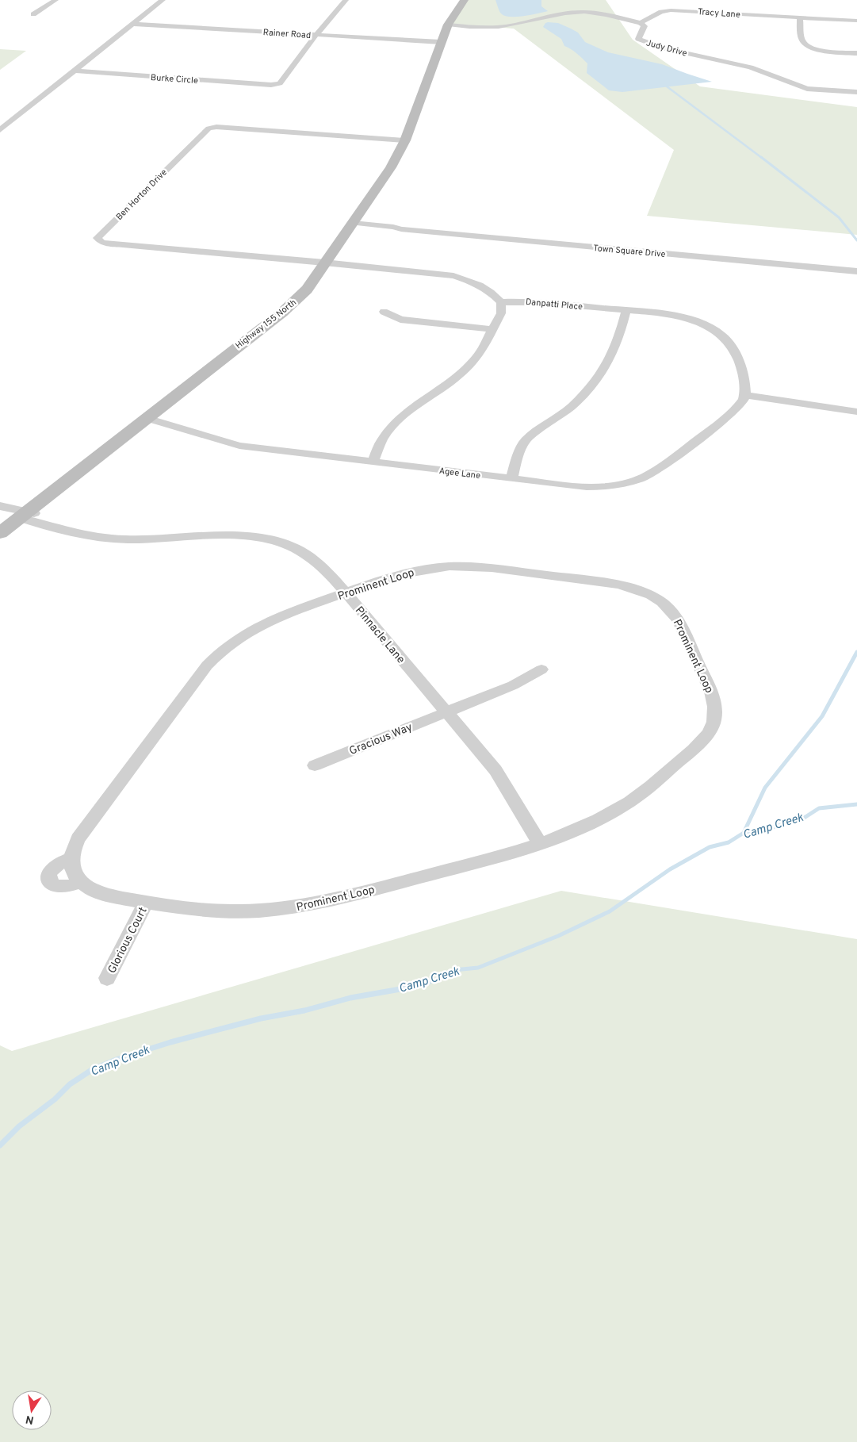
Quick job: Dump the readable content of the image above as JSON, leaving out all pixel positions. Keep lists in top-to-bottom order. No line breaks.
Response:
{"streets":{"main road":["Highway 155 North"],"street":["Tracy Lane","Rainer Road","Judy Drive","Burke Circle","Ben Horton Drive","Town Square Drive","Danpatti Place","Agee Lane","Prominent Loop","Pinnacle Lane","Gracious Way","Glorious Court"]},"crossings":[["Tracy Lane","Judy Drive"],["Rainer Road","Burke Circle"],["Rainer Road","Highway 155 North"],["Judy Drive","Highway 155 North"],["Ben Horton Drive","Highway 155 North"],["Town Square Drive","Highway 155 North"],["Danpatti Place","Agee Lane"],["Highway 155 North","Agee Lane"],["Highway 155 North","Pinnacle Lane"],["Prominent Loop","Pinnacle Lane"],["Prominent Loop","Glorious Court"],["Pinnacle Lane","Gracious Way"]],"water":["Camp Creek"],"north":"bottom"}
